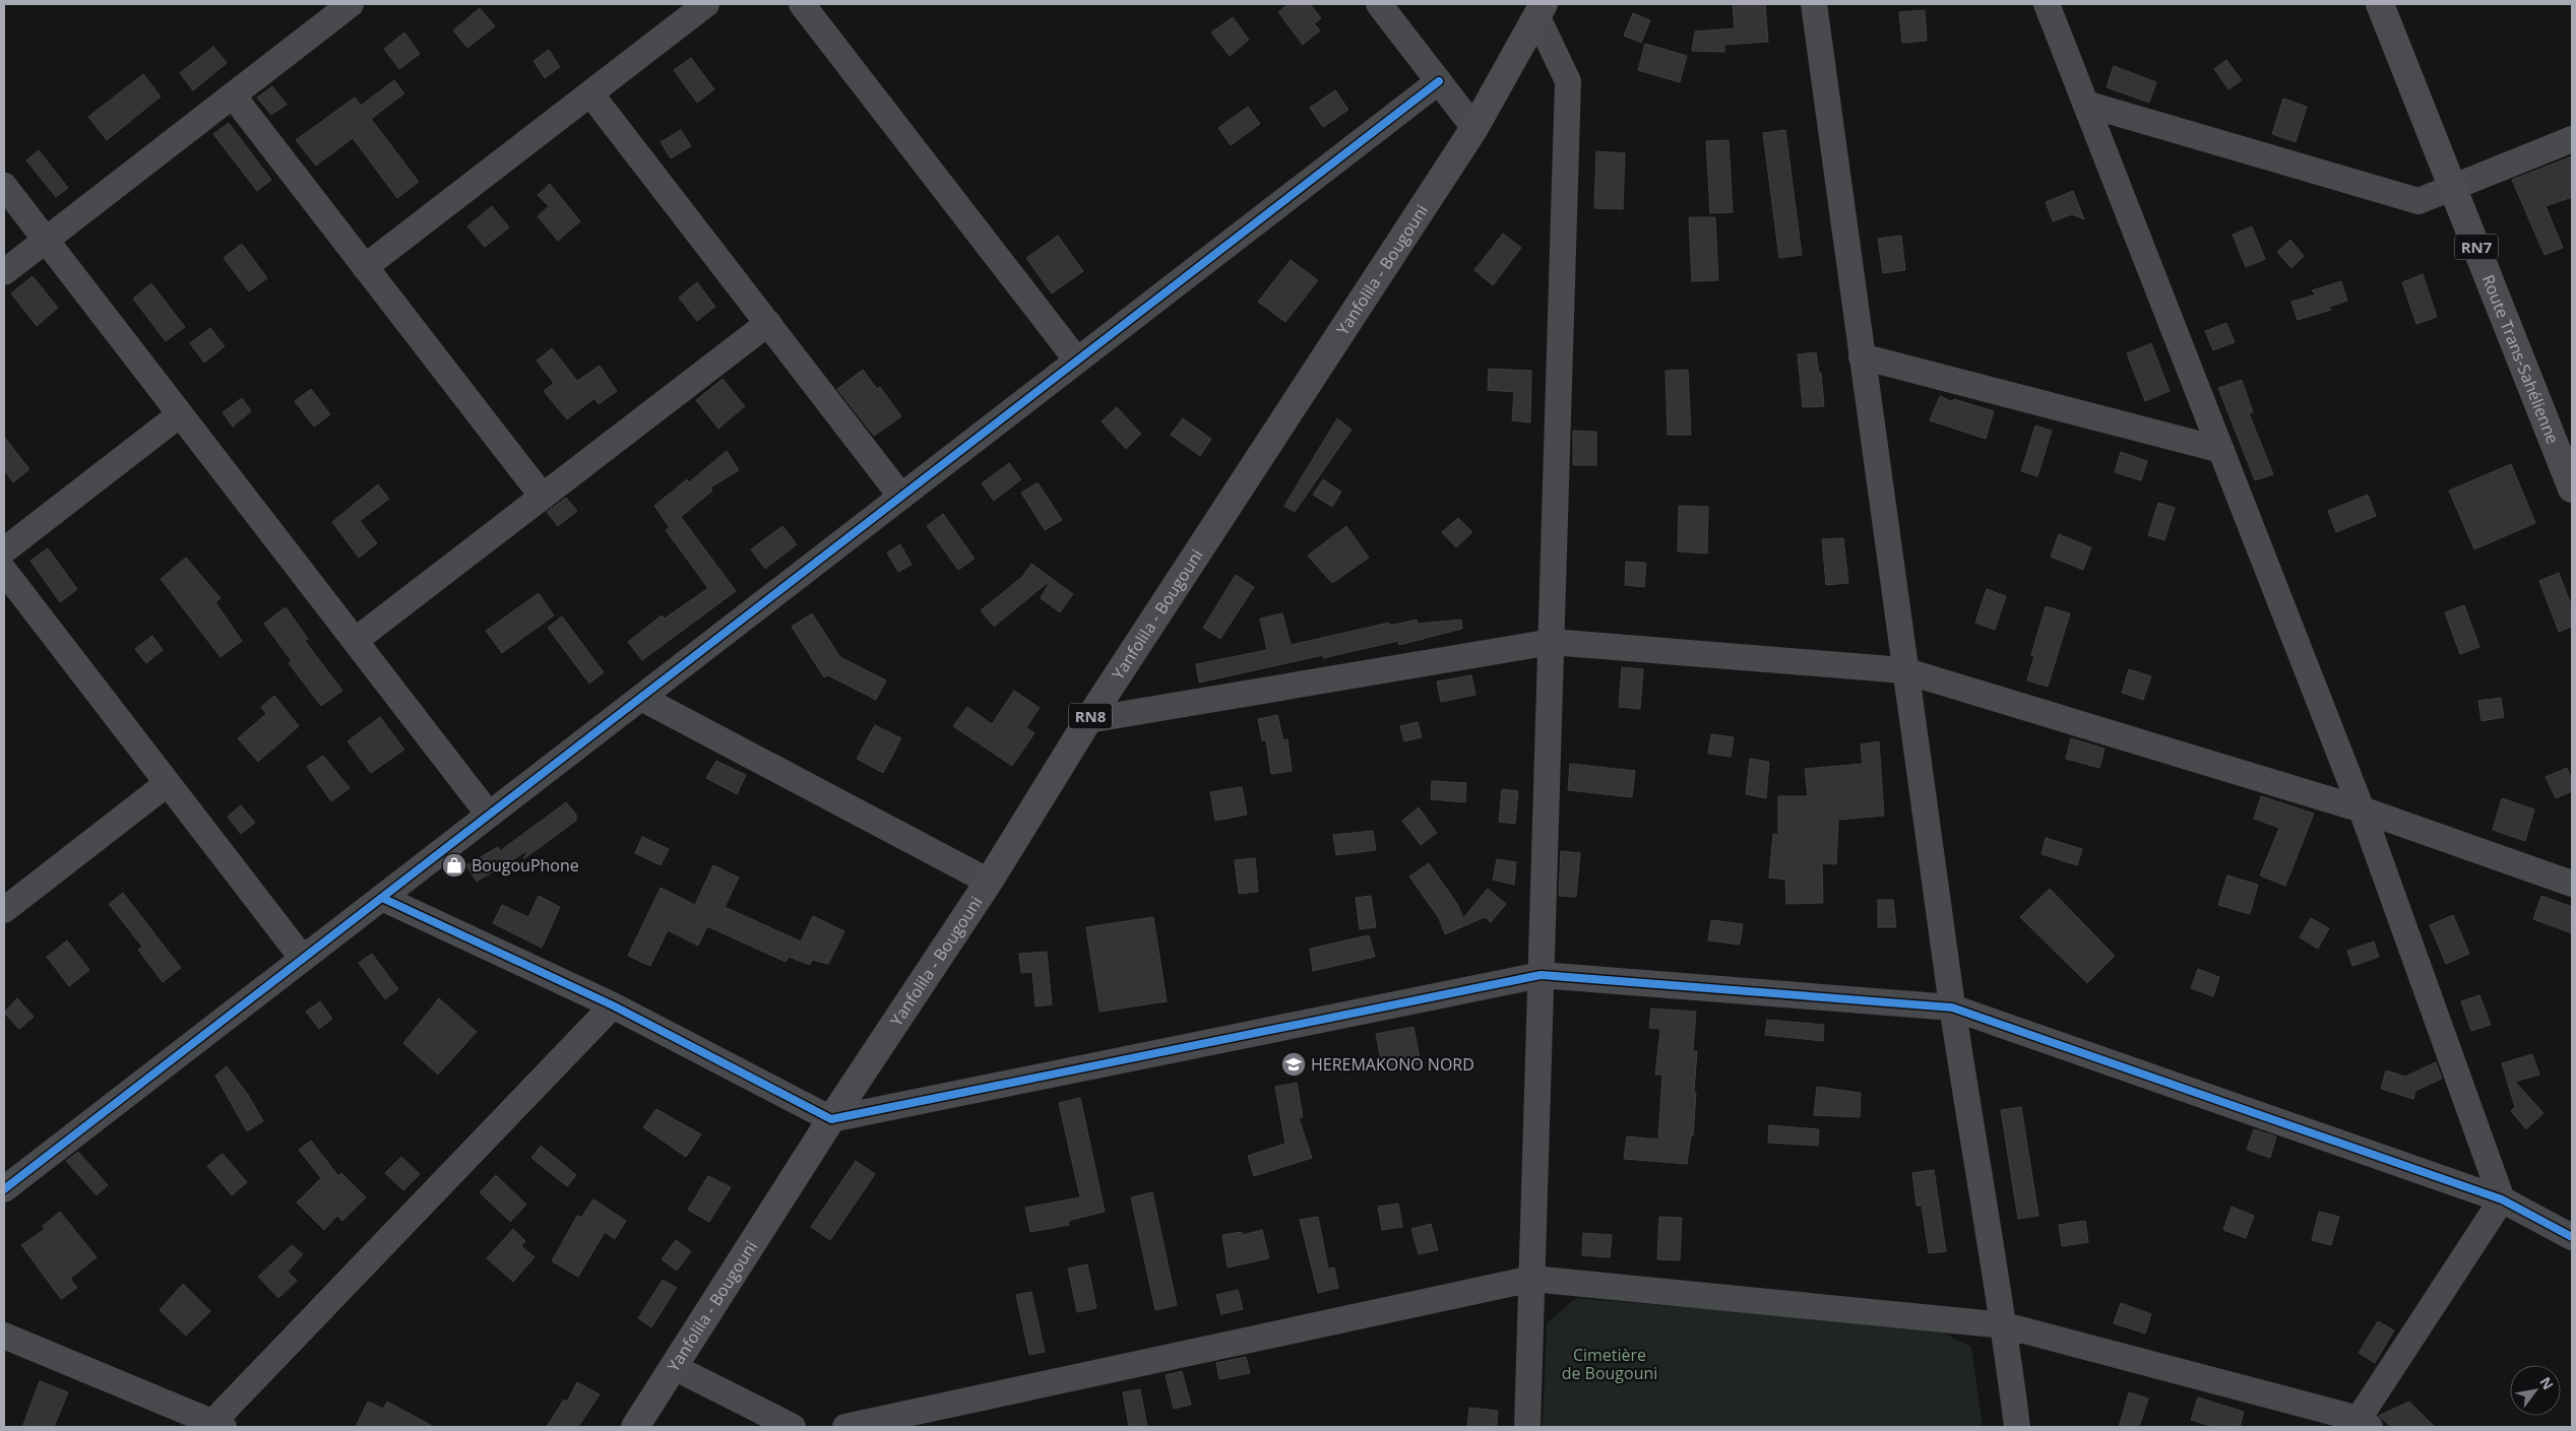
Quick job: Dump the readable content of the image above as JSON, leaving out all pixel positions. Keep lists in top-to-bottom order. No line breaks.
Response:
{"streets":{"highway":["RN7","Route Trans-Sahélienne"],"main road":["Yanfolila - Bougouni","RN8"]},"parks":["Cimetière de Bougouni"],"places":{"shop":["BougouPhone"],"school or university":["HEREMAKONO NORD"]},"north":"top right"}
